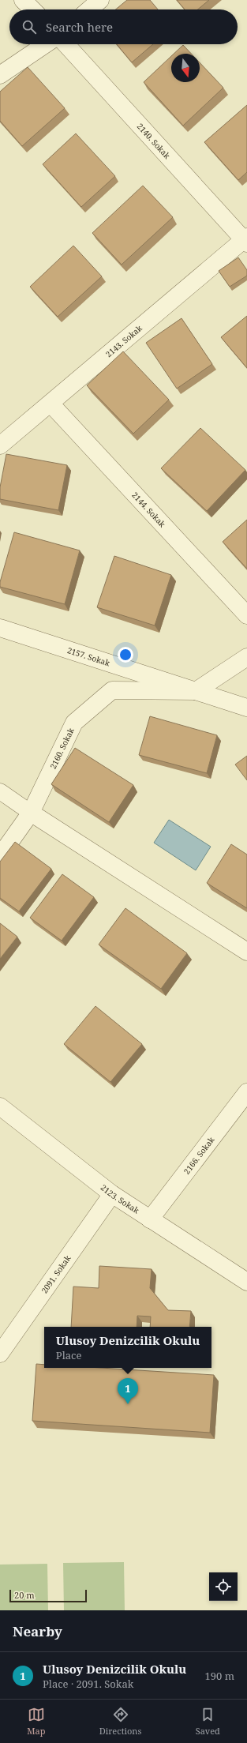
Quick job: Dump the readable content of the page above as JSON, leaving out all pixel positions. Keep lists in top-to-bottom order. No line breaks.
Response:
{"streets":{"street":["2140. Sokak","2143. Sokak","2144. Sokak","2157. Sokak","2160. Sokak","2166. Sokak","2123. Sokak","2091. Sokak"]},"crossings":[["2140. Sokak","2143. Sokak"],["2143. Sokak","2144. Sokak"],["2157. Sokak","2160. Sokak"],["2166. Sokak","2123. Sokak"],["2123. Sokak","2091. Sokak"]],"scale_bar":"20 m","north":"bottom","page":{"search":"Search here","popup":["Ulusoy Denizcilik Okulu","Place"],"pins":"1","scale":"20 m","heading":"Nearby","list":[{"mark":"1","name":"Ulusoy Denizcilik Okulu","note":"Place · 2091. Sokak","value":"190 m"}],"nav":["Map","Directions","Saved"]}}
